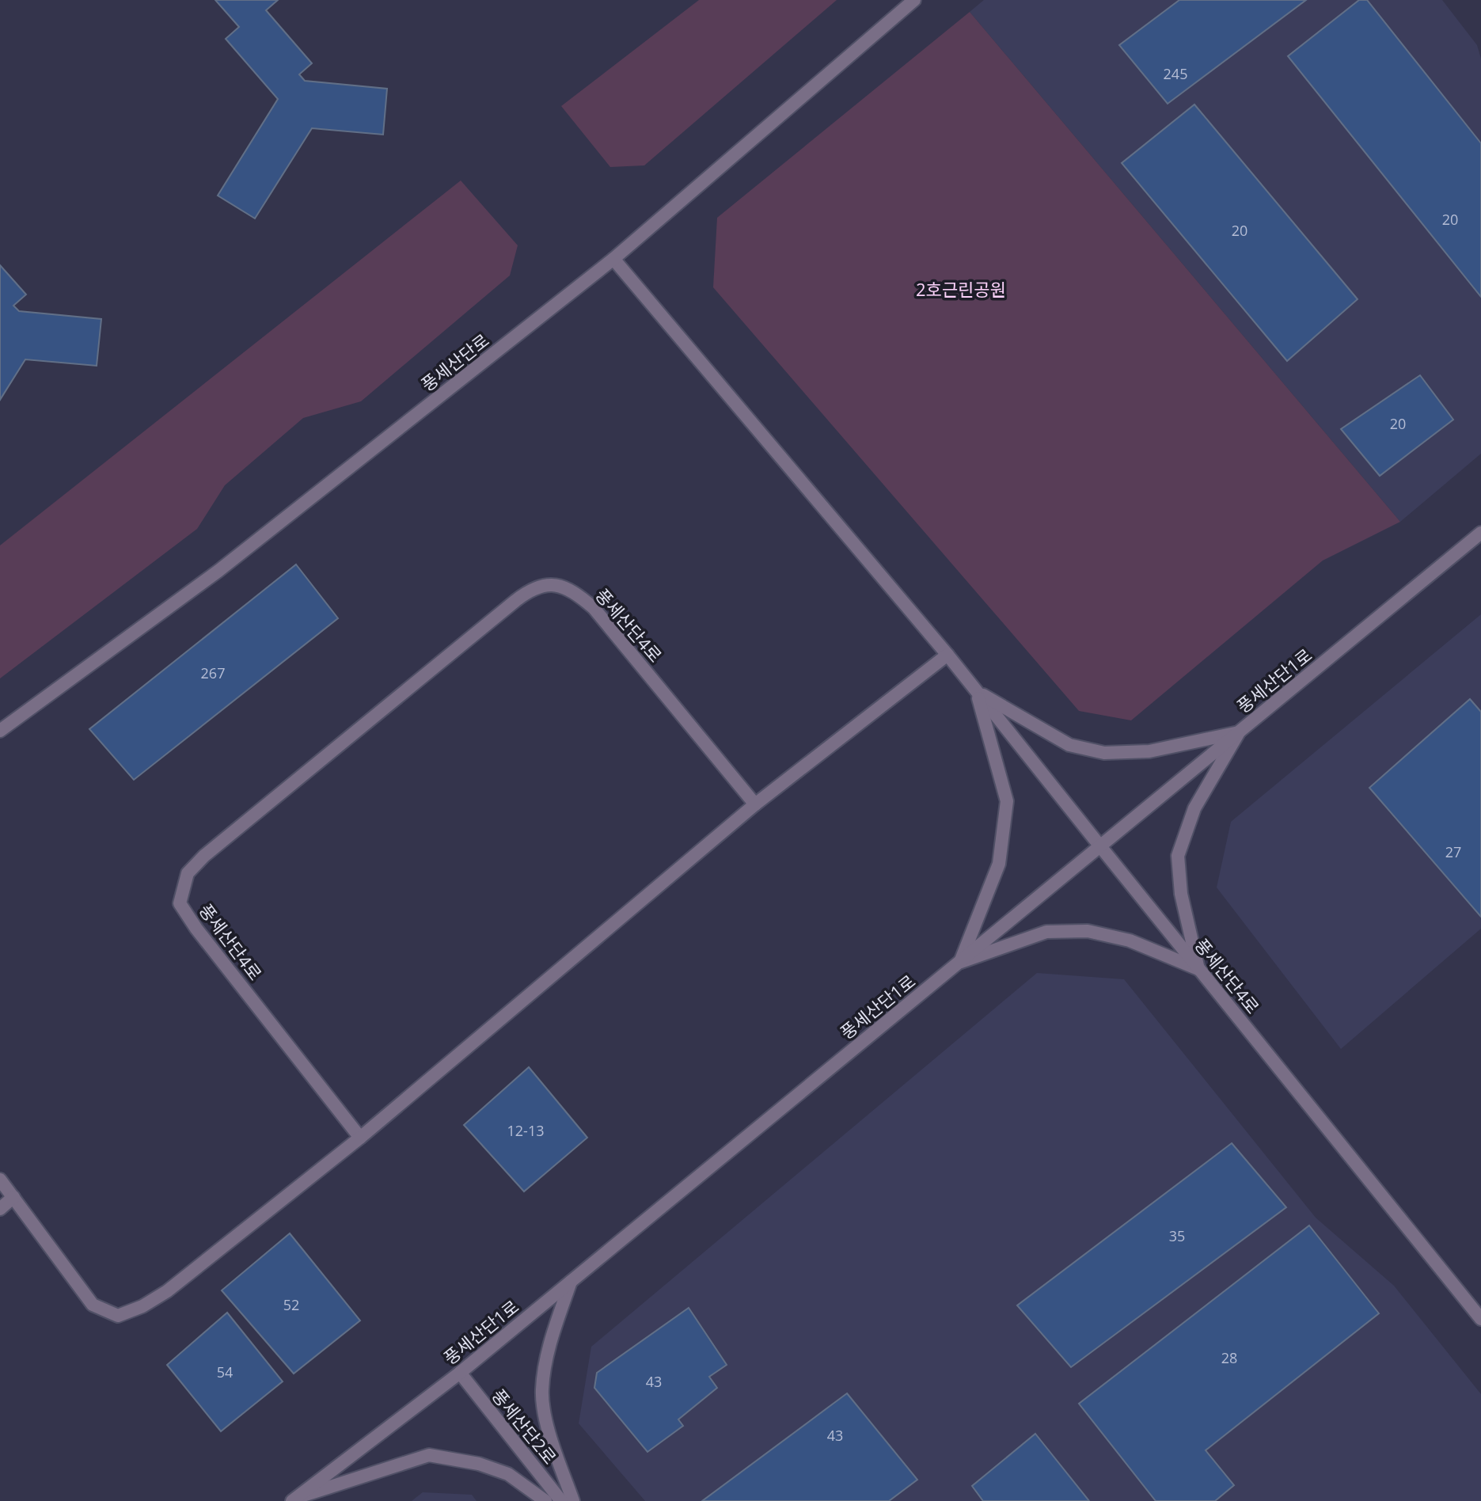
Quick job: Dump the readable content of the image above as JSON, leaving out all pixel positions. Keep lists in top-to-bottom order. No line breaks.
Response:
{"streets":{"street":["풍세산단로","풍세산단4로","풍세산단1로","풍세산단2로"]},"crossings":[["풍세산단로","풍세산단4로"],["풍세산단4로","풍세산단1로"],["풍세산단1로","풍세산단2로"]],"parks":["2호근린공원"],"house_numbers":["245","20","20","20","267","27","12-13","35","52","28","54","43","43"]}
